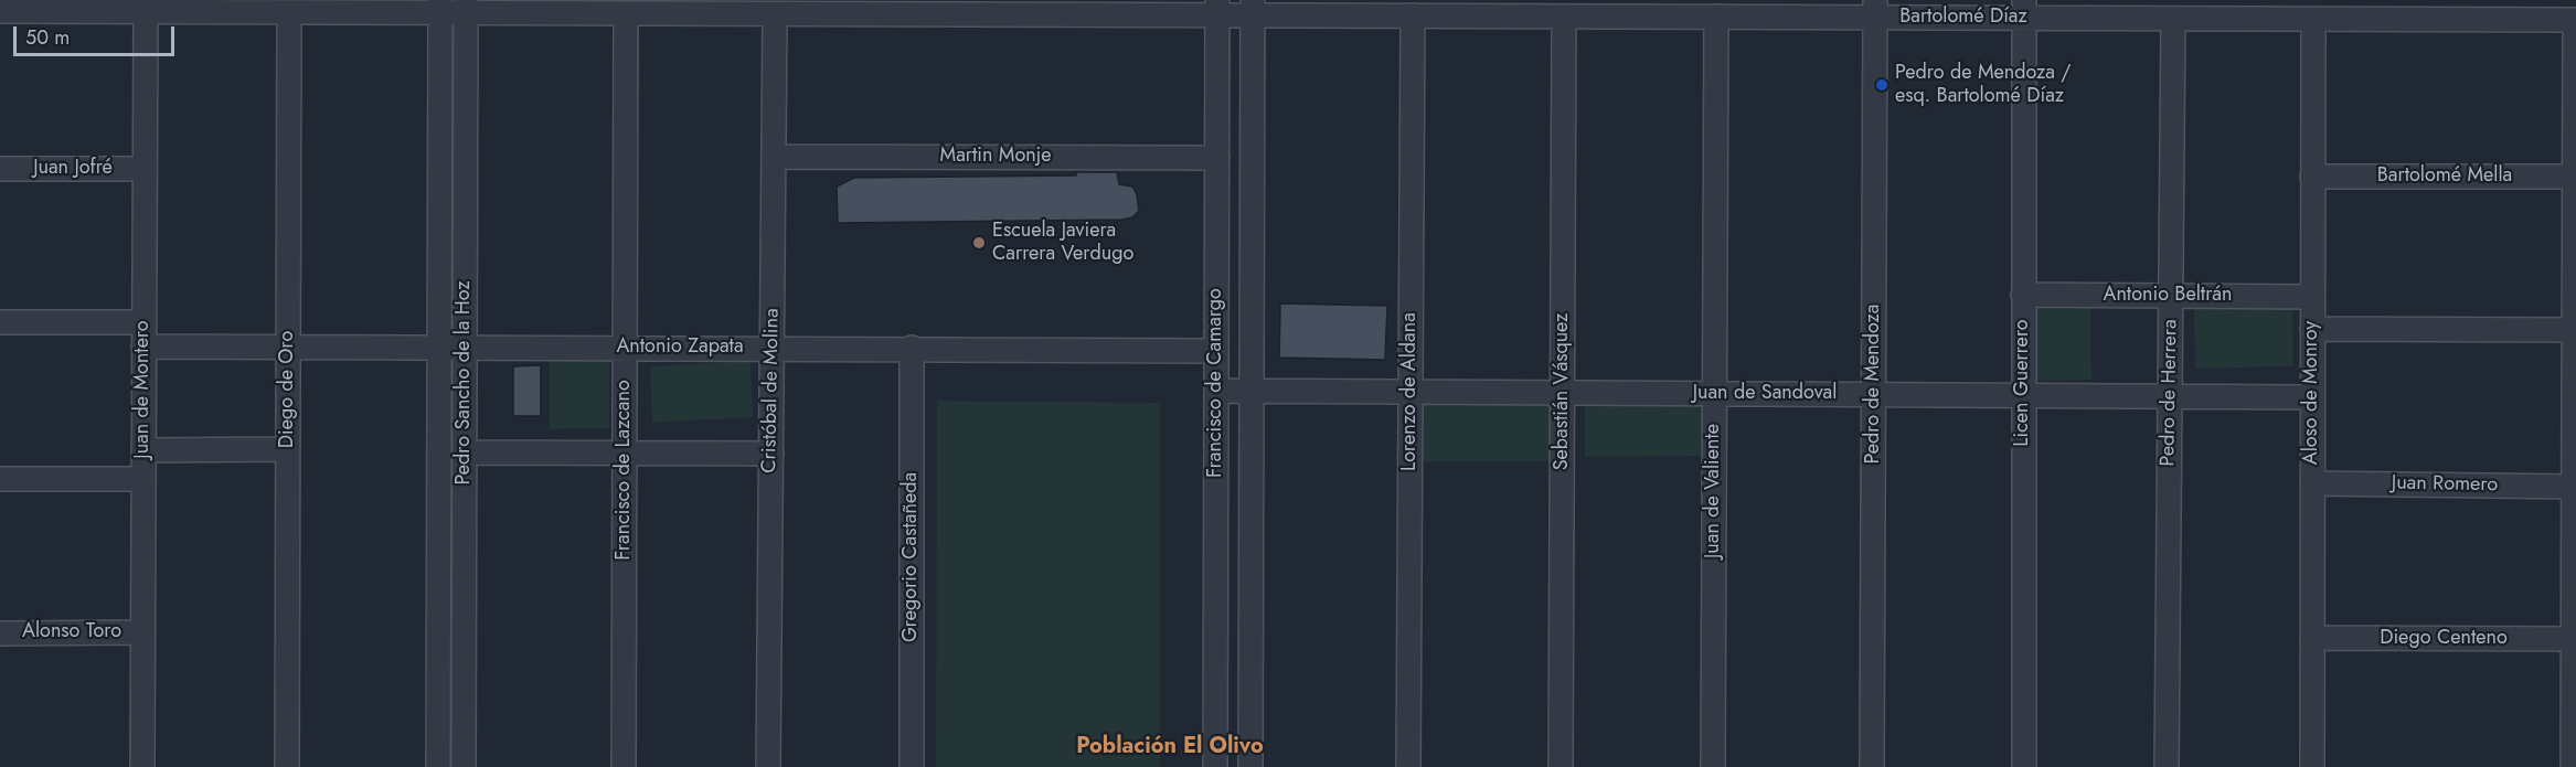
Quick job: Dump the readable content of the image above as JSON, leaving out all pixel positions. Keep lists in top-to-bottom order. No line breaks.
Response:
{"streets":{"street":["Bartolomé Díaz","Martin Monje","Juan Jofré","Bartolomé Mella","Antonio Beltrán","Antonio Zapata","Pedro Sancho de la Hoz","Francisco de Camargo","Licen Guerrero","Pedro de Mendoza","Juan de Montero","Diego de Oro","Cristóbal de Molina","Lorenzo de Aldana","Sebastián Vásquez","Pedro de Herrera","Aloso de Monroy","Juan de Sandoval","Francisco de Lazcano","Juan Romero","Juan de Valiente","Gregorio Castañeda","Alonso Toro","Diego Centeno"]},"crossings":[["Bartolomé Díaz","Pedro Sancho de la Hoz"],["Bartolomé Díaz","Francisco de Camargo"],["Bartolomé Díaz","Licen Guerrero"],["Bartolomé Díaz","Pedro de Mendoza"],["Bartolomé Díaz","Juan de Montero"],["Bartolomé Díaz","Diego de Oro"],["Bartolomé Díaz","Cristóbal de Molina"],["Bartolomé Díaz","Lorenzo de Aldana"],["Bartolomé Díaz","Sebastián Vásquez"],["Bartolomé Díaz","Pedro de Herrera"],["Bartolomé Díaz","Aloso de Monroy"],["Bartolomé Díaz","Francisco de Lazcano"],["Bartolomé Díaz","Juan de Valiente"],["Martin Monje","Francisco de Camargo"],["Martin Monje","Cristóbal de Molina"],["Juan Jofré","Juan de Montero"],["Bartolomé Mella","Aloso de Monroy"],["Antonio Beltrán","Licen Guerrero"],["Antonio Beltrán","Pedro de Herrera"],["Antonio Beltrán","Aloso de Monroy"],["Antonio Zapata","Pedro Sancho de la Hoz"],["Antonio Zapata","Francisco de Camargo"],["Antonio Zapata","Juan de Montero"],["Antonio Zapata","Diego de Oro"],["Antonio Zapata","Cristóbal de Molina"],["Antonio Zapata","Francisco de Lazcano"],["Antonio Zapata","Gregorio Castañeda"],["Francisco de Camargo","Juan de Sandoval"],["Licen Guerrero","Juan de Sandoval"],["Pedro de Mendoza","Juan de Sandoval"],["Juan de Montero","Alonso Toro"],["Lorenzo de Aldana","Juan de Sandoval"],["Sebastián Vásquez","Juan de Sandoval"],["Pedro de Herrera","Juan de Sandoval"],["Aloso de Monroy","Juan de Sandoval"],["Aloso de Monroy","Juan Romero"],["Aloso de Monroy","Diego Centeno"],["Juan de Sandoval","Juan de Valiente"]],"districts":["Población El Olivo"],"places":["Pedro de Mendoza / esq. Bartolomé Díaz","Escuela Javiera Carrera Verdugo"],"scale_bar":"50 m"}
